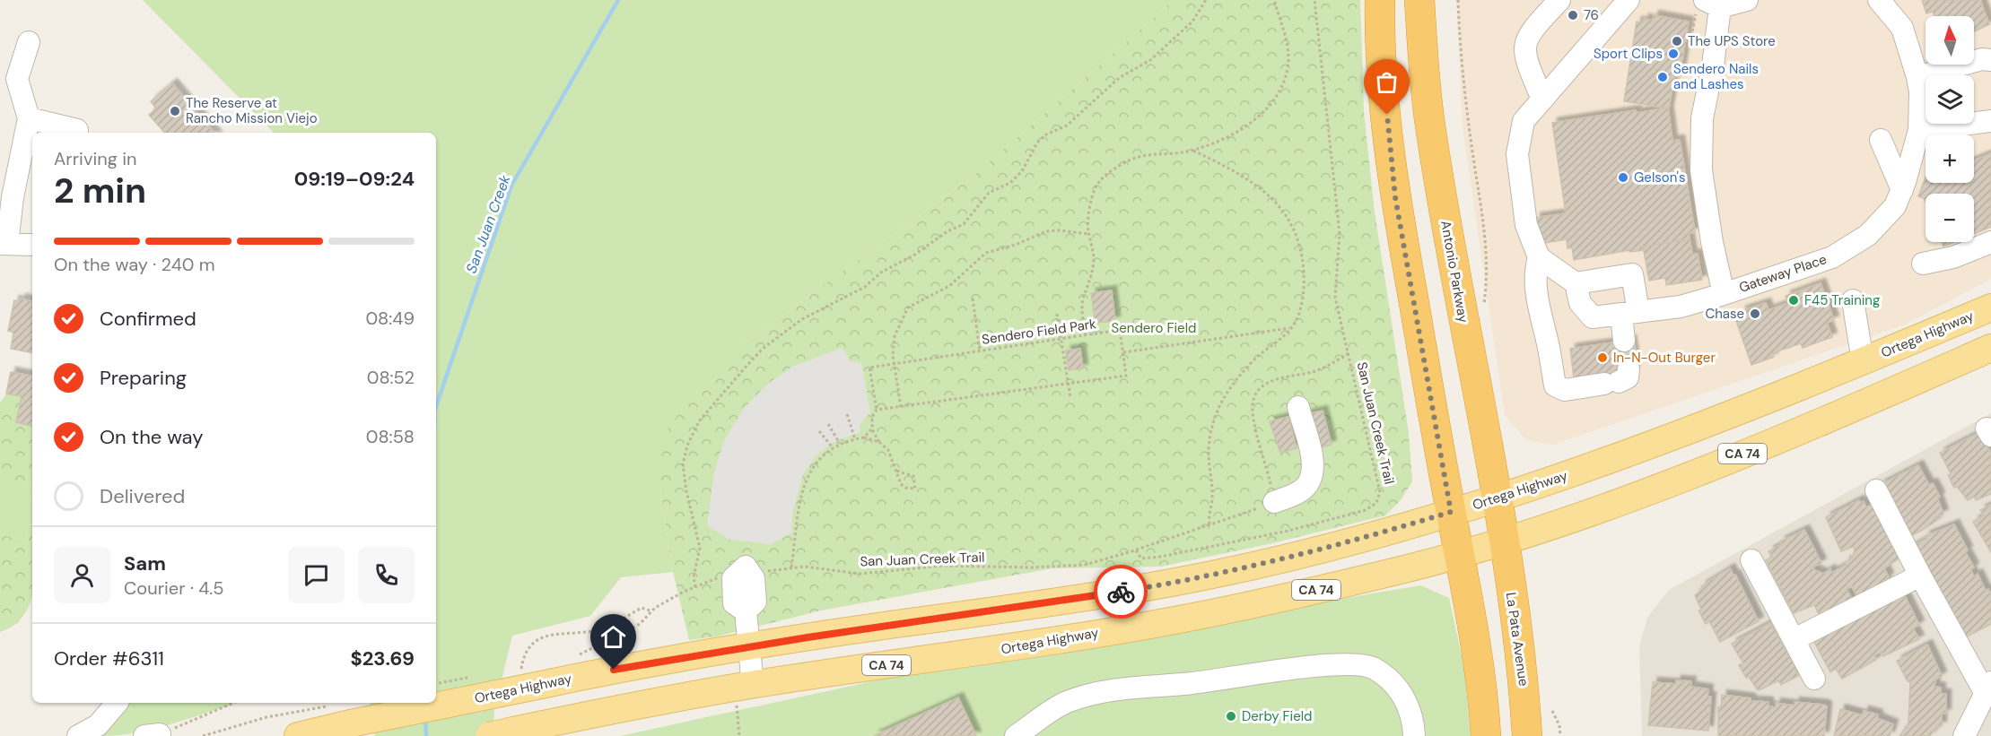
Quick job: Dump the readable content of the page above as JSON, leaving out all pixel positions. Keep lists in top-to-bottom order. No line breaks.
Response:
{"streets":{"highway":["Antonio Parkway","La Pata Avenue"],"main road":["Ortega Highway","CA 74"],"street":["Gateway Place"],"path":["Sendero Field Park","San Juan Creek Trail"]},"crossings":[["Antonio Parkway","Ortega Highway"],["Antonio Parkway","La Pata Avenue"],["Ortega Highway","San Juan Creek Trail"],["Ortega Highway","La Pata Avenue"]],"water":["San Juan Creek"],"parks":["Sendero Field"],"places":["76","The UPS Store","Sport Clips","Sendero Nails and Lashes","The Reserve at Rancho Mission Viejo","Gelson's","F45 Training","Chase","In-N-Out Burger","Derby Field"],"north":"top","page":{"map_buttons":["+","−"],"heading":["2 min","Arriving in","09:19–09:24"],"panel":["Sam","Courier · 4.5","Order #6311","$23.69"],"bar":"On the way · 240 m","list":[["Confirmed","08:49"],["Preparing","08:52"],["On the way","08:58"],"Delivered"]}}
